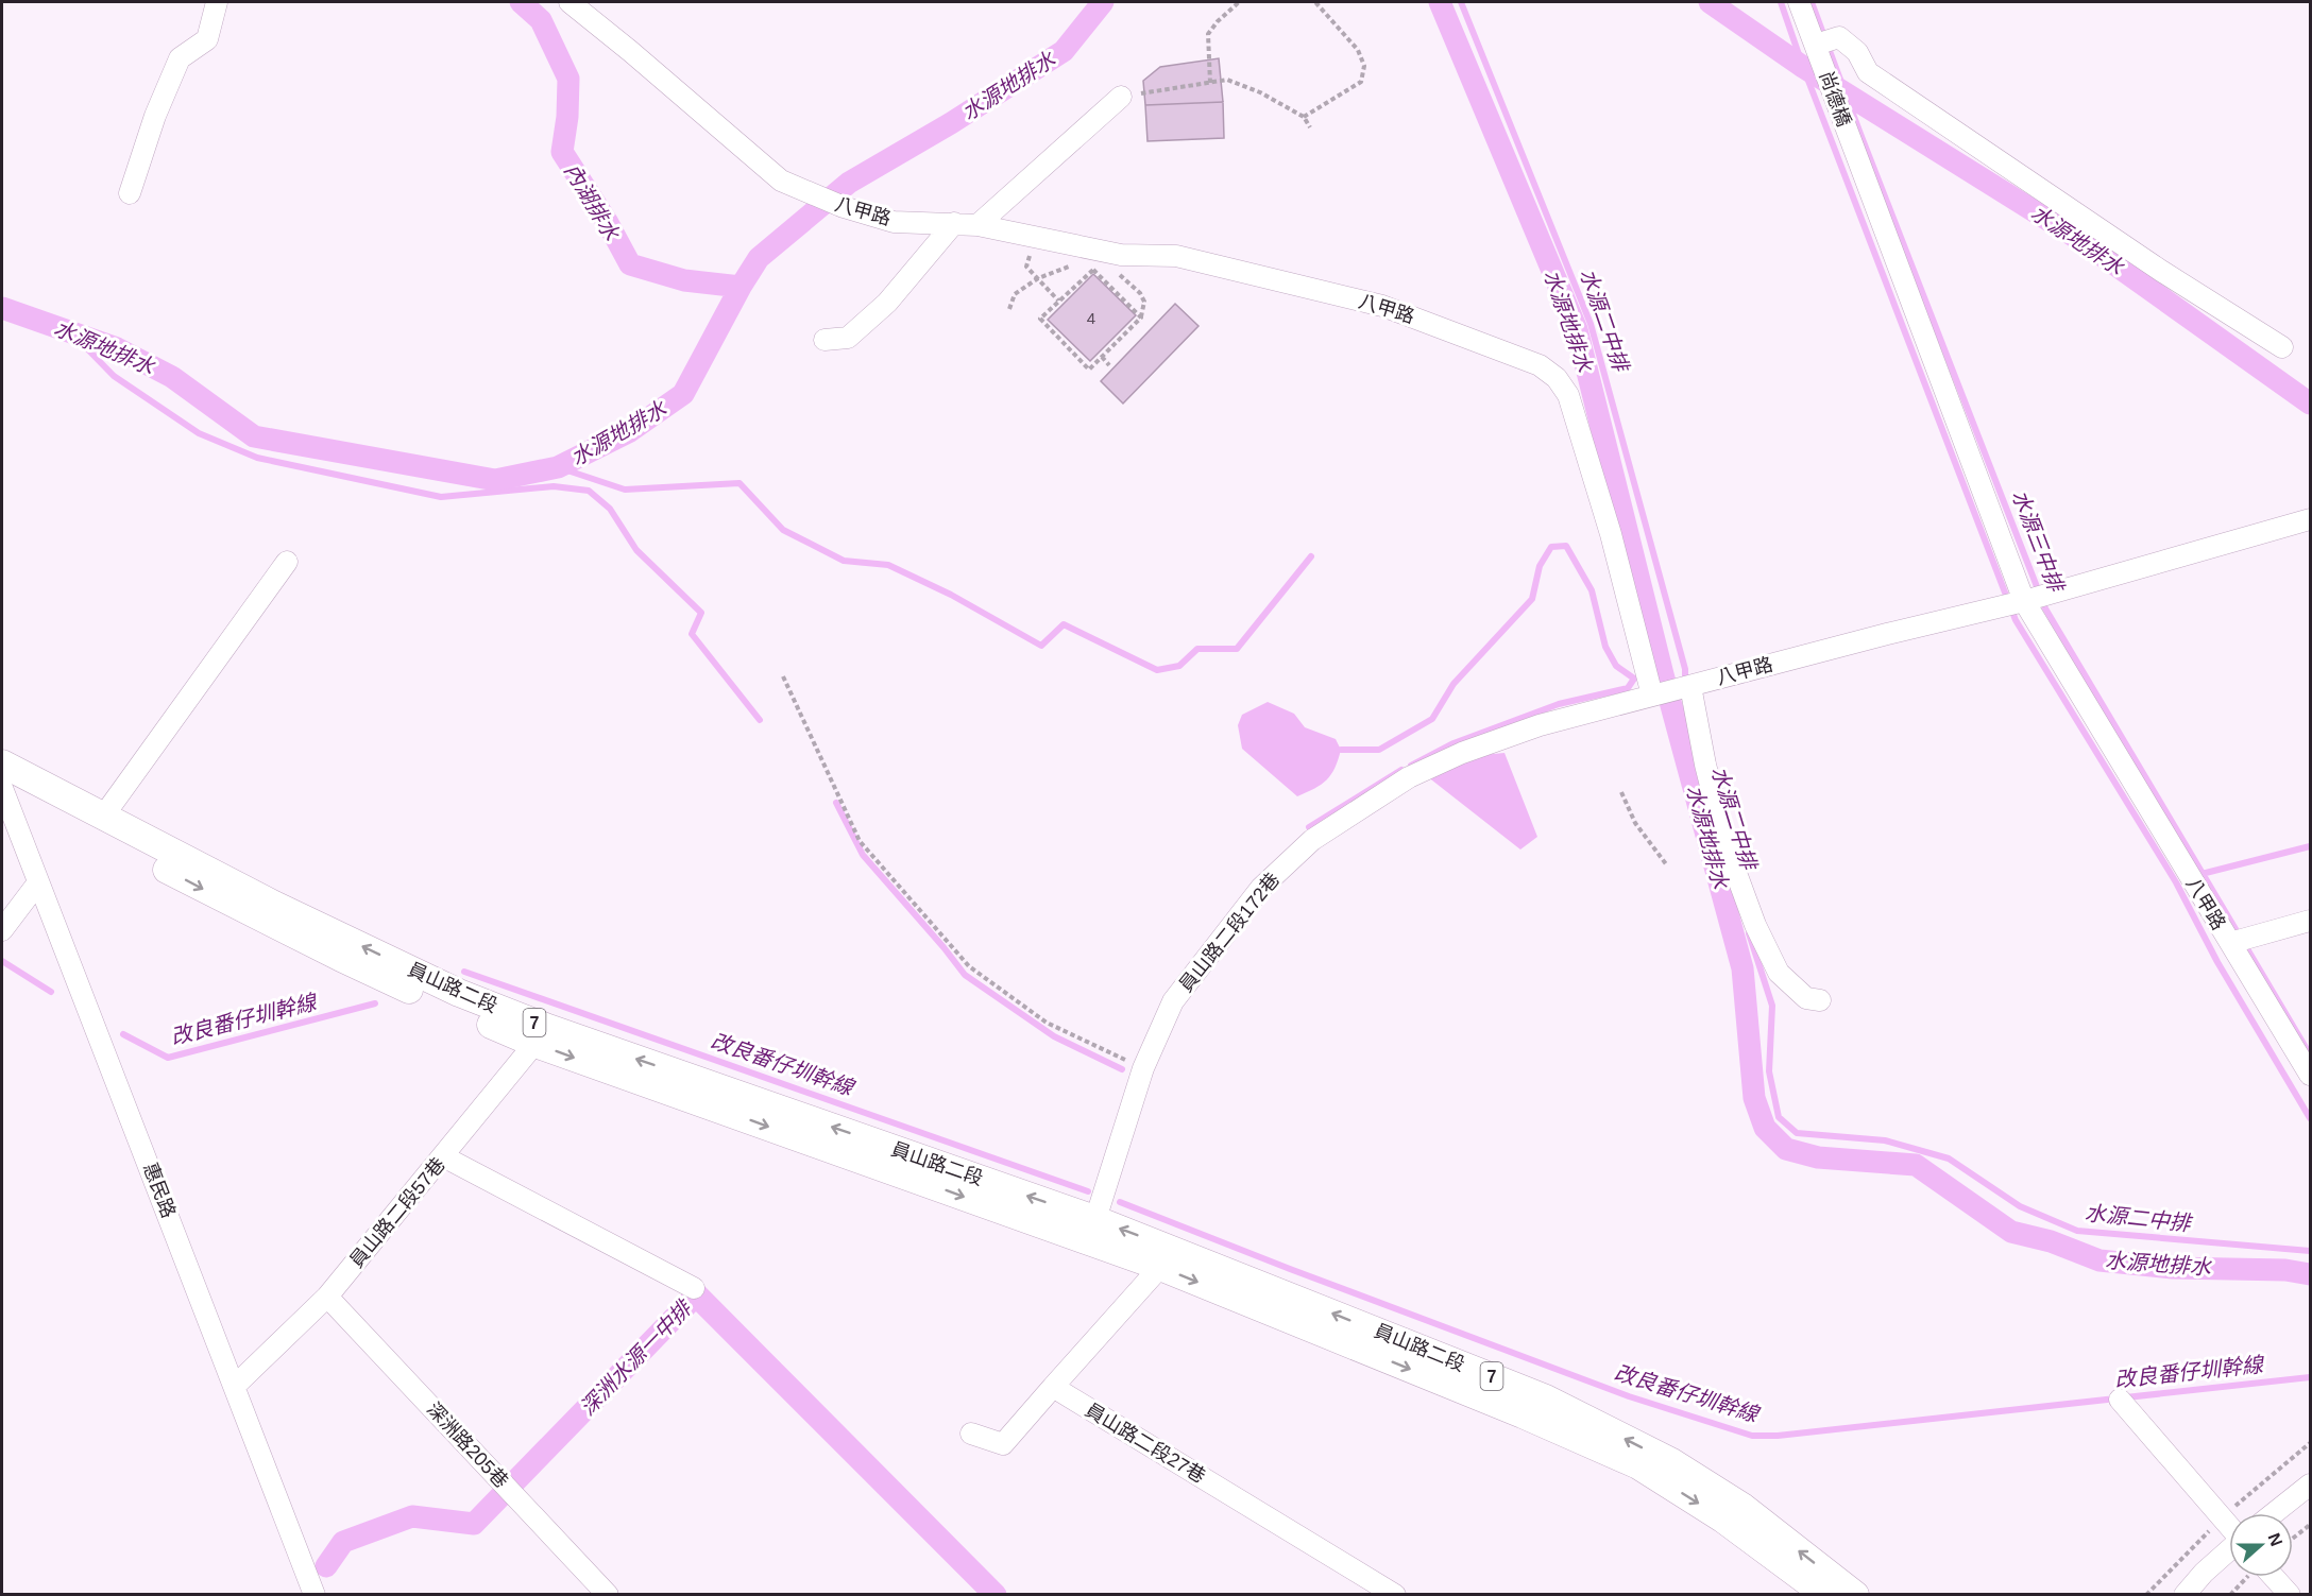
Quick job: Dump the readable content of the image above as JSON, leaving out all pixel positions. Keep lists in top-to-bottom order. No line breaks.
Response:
{"streets":{"main road":["員山路二段","7"],"street":["尚德橋","八甲路","員山路二段172巷","惠民路","員山路二段57巷","員山路二段27巷","深洲路205巷"]},"crossings":[["尚德橋","八甲路"],["八甲路","員山路二段172巷"],["員山路二段172巷","員山路二段"],["員山路二段","員山路二段57巷"],["惠民路","員山路二段57巷"],["員山路二段57巷","深洲路205巷"]],"water":["水源地排水","內湖排水","水源二中排","水源三中排","改良番仔圳幹線","深洲水源一中排"],"house_numbers":["4"],"north":"right"}
